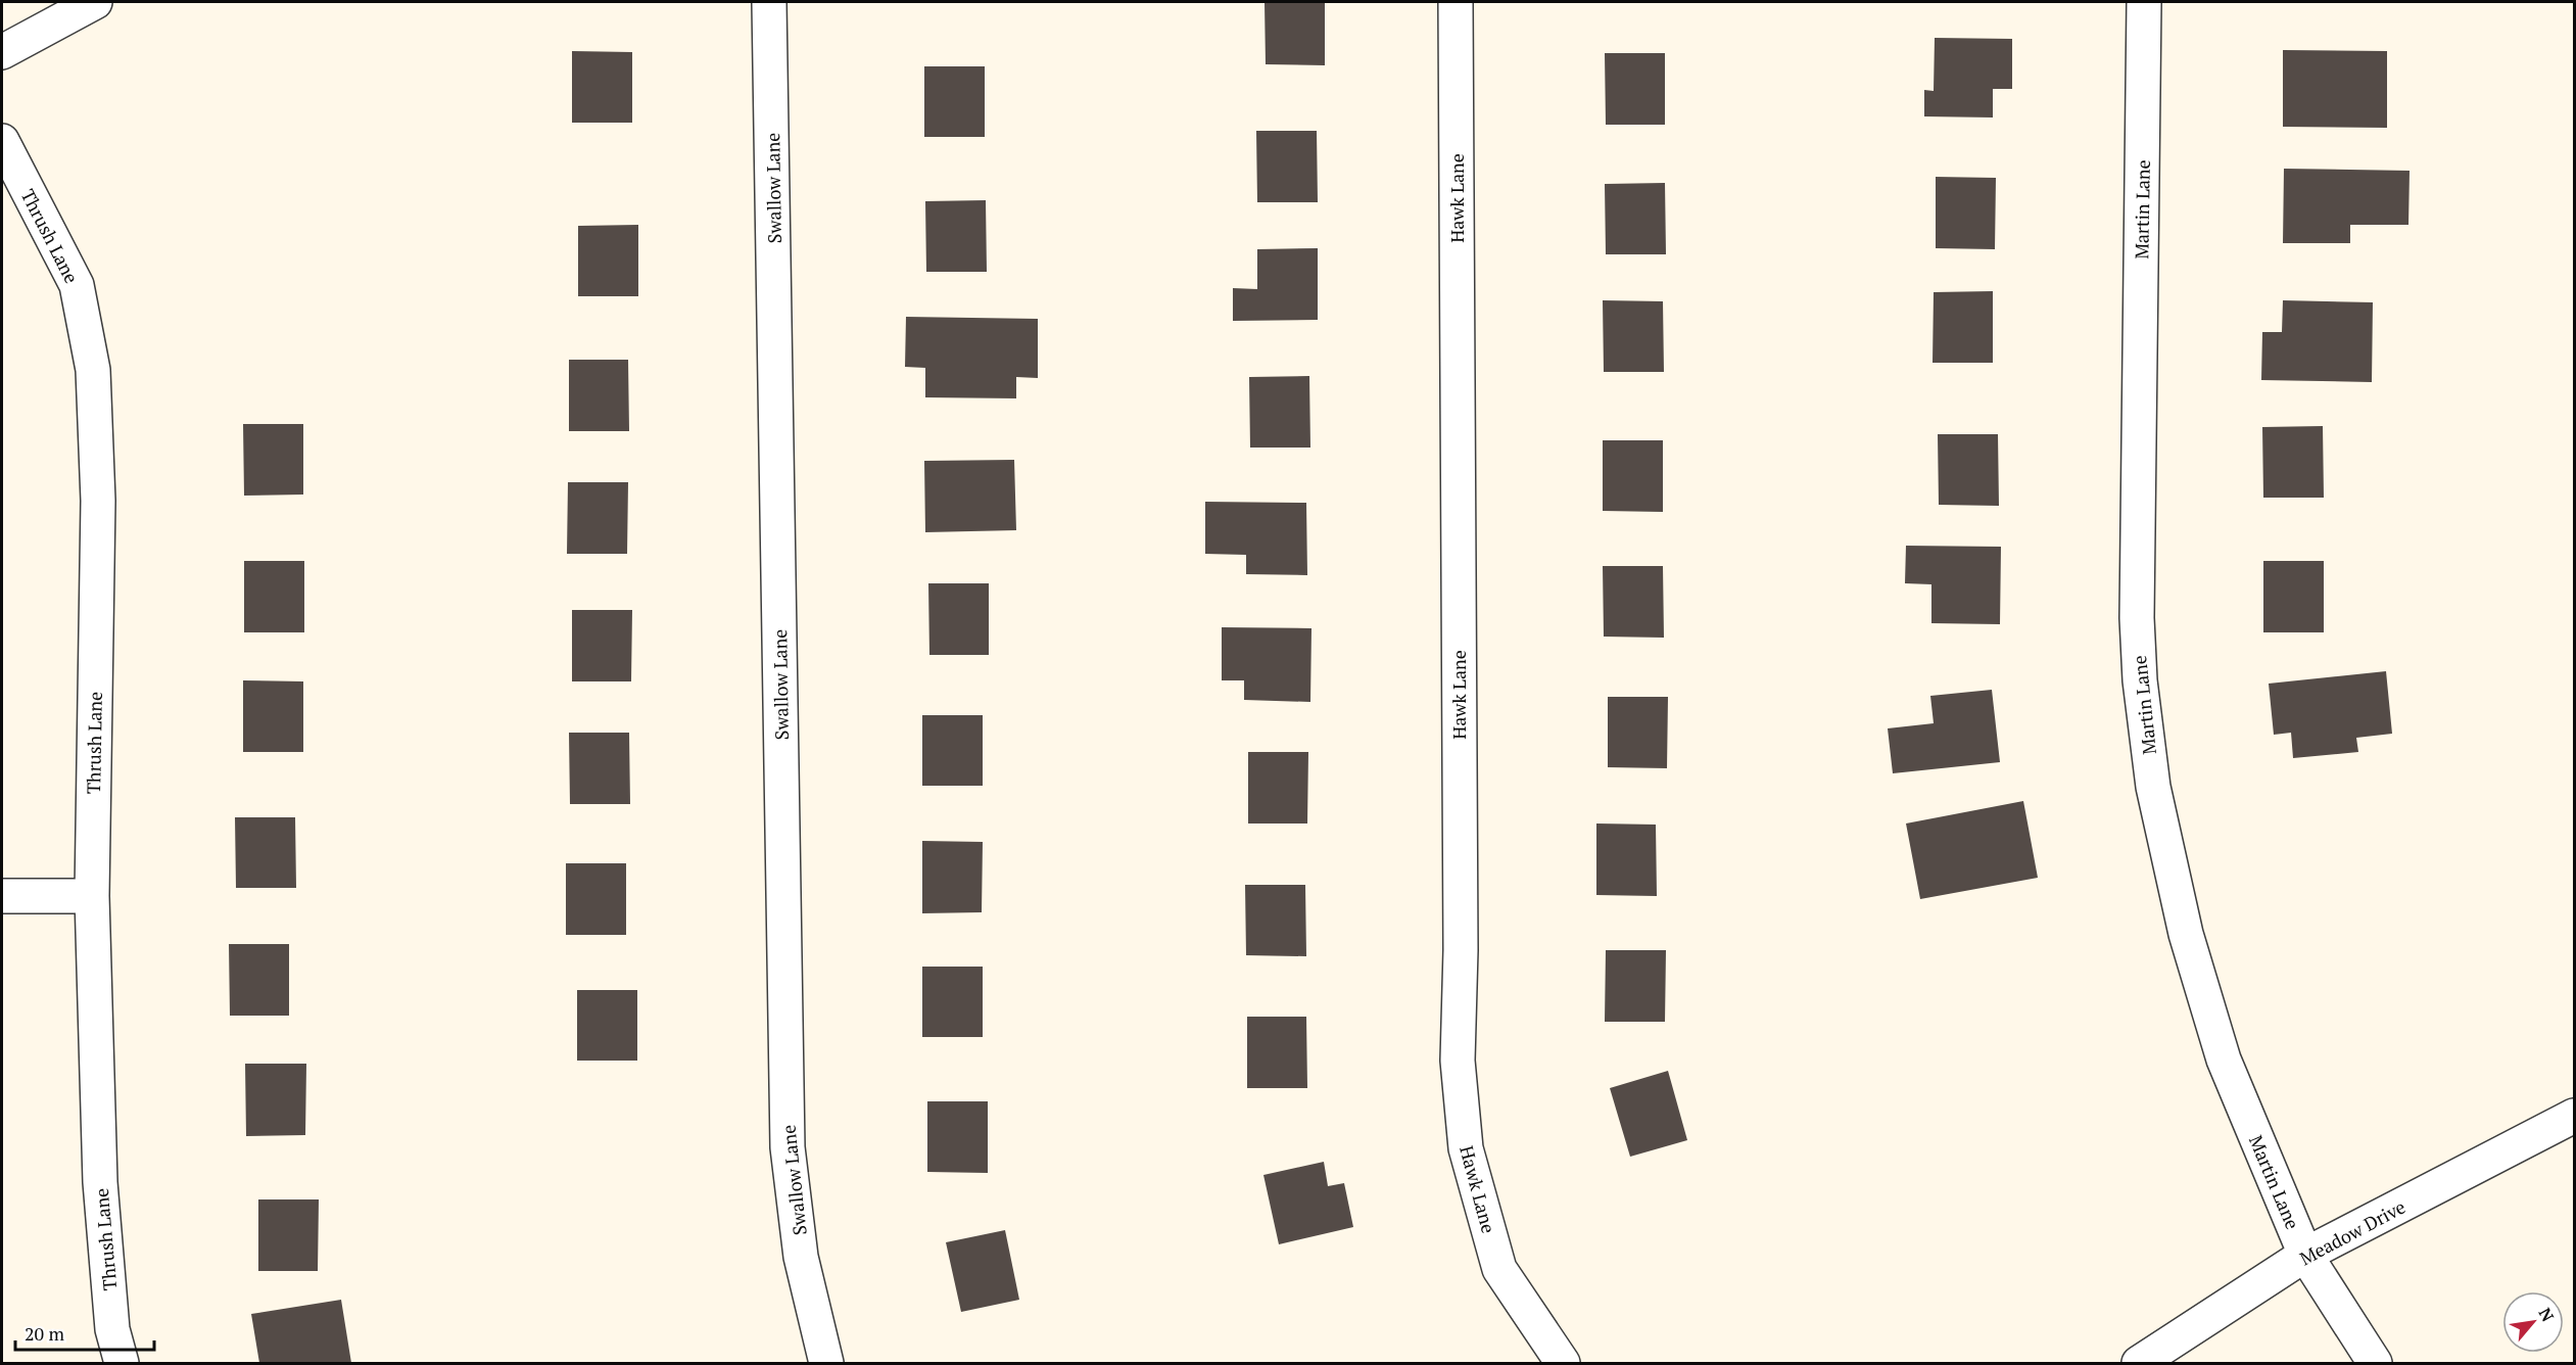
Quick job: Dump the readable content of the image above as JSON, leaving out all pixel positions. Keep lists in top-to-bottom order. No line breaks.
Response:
{"streets":{"street":["Swallow Lane","Hawk Lane","Martin Lane","Thrush Lane","Meadow Drive"]},"crossings":[["Martin Lane","Meadow Drive"]],"scale_bar":"20 m","north":"top right"}
